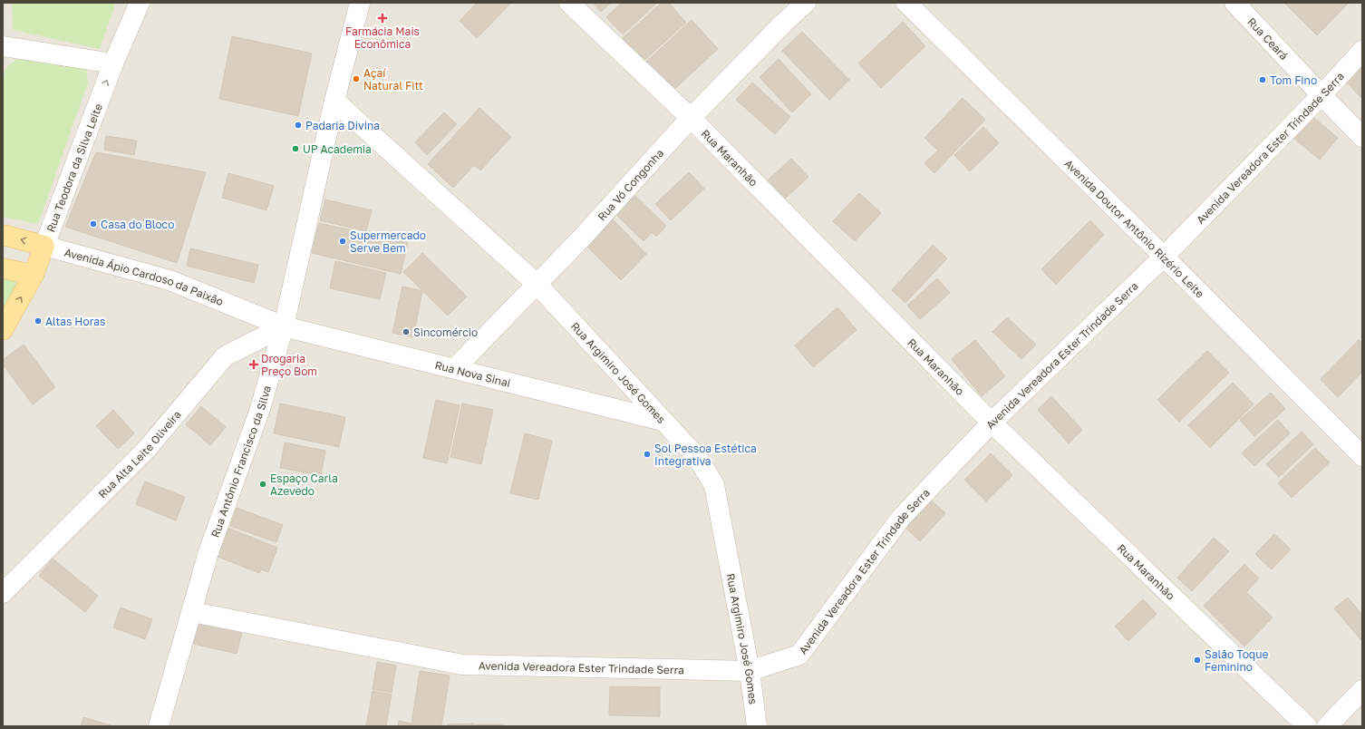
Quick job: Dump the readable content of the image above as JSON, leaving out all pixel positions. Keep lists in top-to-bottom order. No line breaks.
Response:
{"streets":{"main road":["Rua Teodora da Silva Leite","Avenida Ápio Cardoso da Paixão"],"street":["Rua Ceará","Avenida Vereadora Ester Trindade Serra","Rua Maranhão","Rua Vó Congonha","Avenida Doutor Antônio Rizério Leite","Rua Nova Sinai","Rua Argimiro José Gomes","Rua Alta Leite Oliveira","Rua Antônio Francisco da Silva"]},"crossings":[["Rua Ceará","Avenida Vereadora Ester Trindade Serra"],["Avenida Vereadora Ester Trindade Serra","Rua Maranhão"],["Avenida Vereadora Ester Trindade Serra","Avenida Doutor Antônio Rizério Leite"],["Avenida Vereadora Ester Trindade Serra","Rua Argimiro José Gomes"],["Avenida Vereadora Ester Trindade Serra","Rua Antônio Francisco da Silva"],["Rua Maranhão","Rua Vó Congonha"],["Rua Teodora da Silva Leite","Avenida Ápio Cardoso da Paixão"],["Rua Vó Congonha","Rua Nova Sinai"],["Rua Vó Congonha","Rua Argimiro José Gomes"],["Avenida Ápio Cardoso da Paixão","Rua Nova Sinai"],["Avenida Ápio Cardoso da Paixão","Rua Alta Leite Oliveira"],["Avenida Ápio Cardoso da Paixão","Rua Antônio Francisco da Silva"],["Rua Nova Sinai","Rua Argimiro José Gomes"],["Rua Nova Sinai","Rua Alta Leite Oliveira"],["Rua Nova Sinai","Rua Antônio Francisco da Silva"],["Rua Argimiro José Gomes","Rua Antônio Francisco da Silva"],["Rua Alta Leite Oliveira","Rua Antônio Francisco da Silva"]],"one_way":["Rua Teodora da Silva Leite"],"places":{"health":["Farmácia Mais Econômica","Drogaria Preço Bom"],"other":["Açaí Natural Fitt","Tom Fino","Padaria Divina","UP Academia","Casa do Bloco","Supermercado Serve Bem","Altas Horas","Sincomércio","Sol Pessoa Estética Integrativa","Espaço Carla Azevedo","Salão Toque Feminino"]}}
